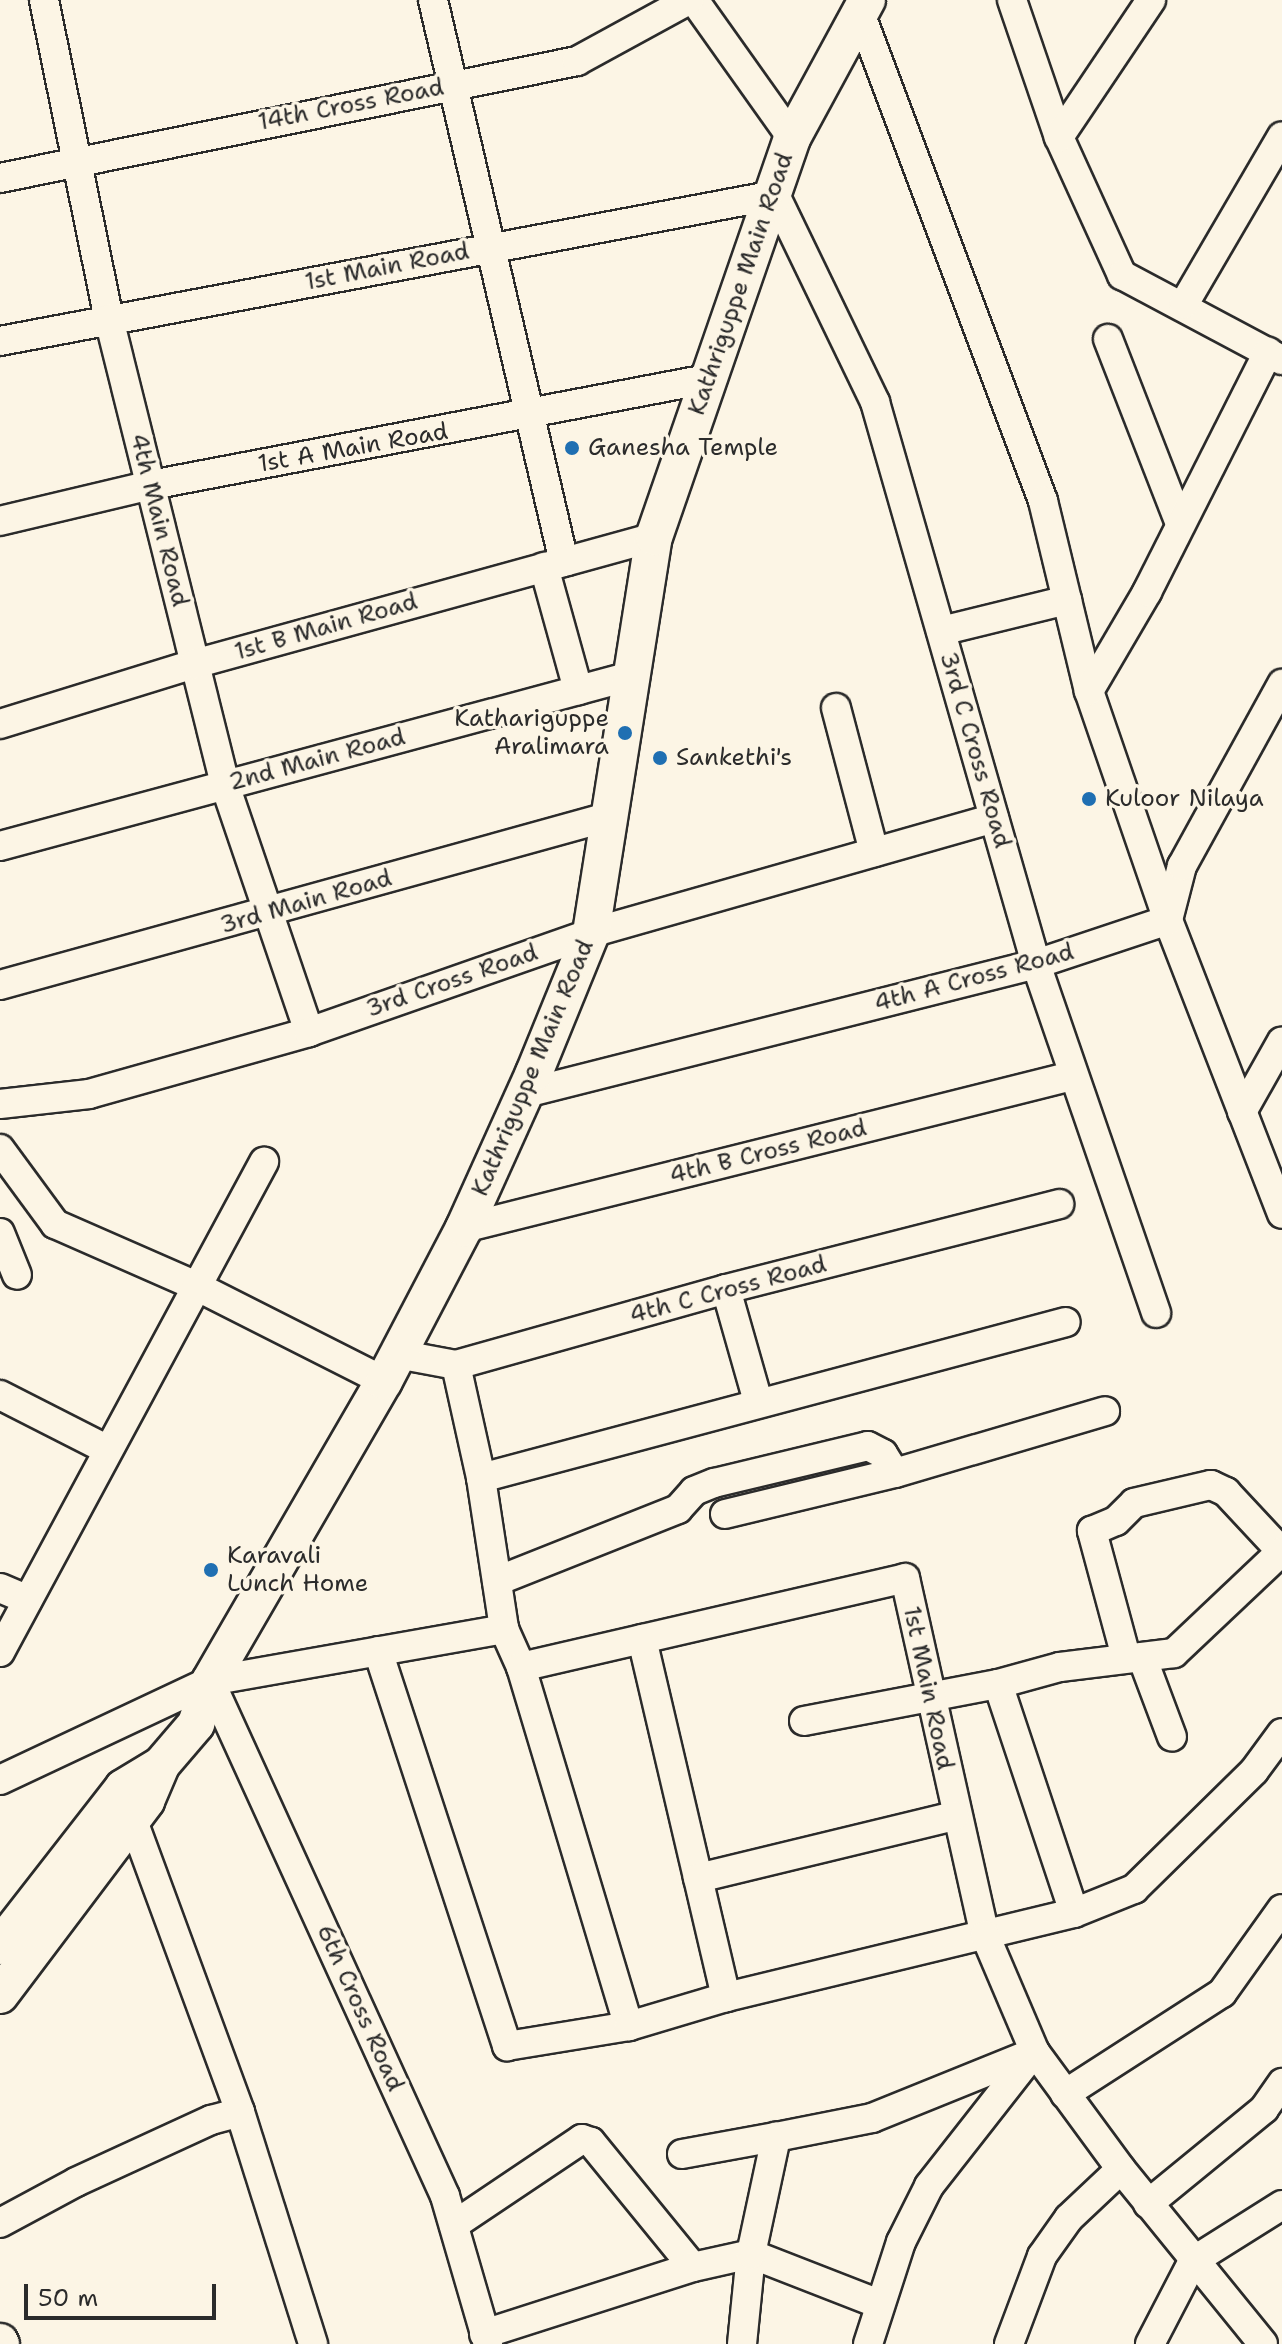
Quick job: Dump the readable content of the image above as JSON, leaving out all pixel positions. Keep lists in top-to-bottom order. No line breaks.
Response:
{"streets":{"main road":["Kathriguppe Main Road"],"street":["14th Cross Road","1st Main Road","1st A Main Road","4th Main Road","1st B Main Road","3rd C Cross Road","2nd Main Road","3rd Main Road","4th A Cross Road","3rd Cross Road","4th B Cross Road","4th C Cross Road","6th Cross Road"]},"crossings":[["14th Cross Road","4th Main Road"],["1st Main Road","Kathriguppe Main Road"],["1st Main Road","4th Main Road"],["1st Main Road","3rd C Cross Road"],["Kathriguppe Main Road","1st A Main Road"],["Kathriguppe Main Road","1st B Main Road"],["Kathriguppe Main Road","3rd C Cross Road"],["Kathriguppe Main Road","2nd Main Road"],["Kathriguppe Main Road","3rd Main Road"],["Kathriguppe Main Road","4th A Cross Road"],["Kathriguppe Main Road","3rd Cross Road"],["Kathriguppe Main Road","4th B Cross Road"],["Kathriguppe Main Road","4th C Cross Road"],["Kathriguppe Main Road","6th Cross Road"],["1st A Main Road","4th Main Road"],["4th Main Road","1st B Main Road"],["4th Main Road","2nd Main Road"],["4th Main Road","3rd Main Road"],["4th Main Road","3rd Cross Road"],["3rd C Cross Road","4th A Cross Road"],["3rd C Cross Road","3rd Cross Road"],["3rd C Cross Road","4th B Cross Road"]],"places":["Ganesha Temple","Kathariguppe Aralimara","Sankethi's","Kuloor Nilaya","Karavali Lunch Home"],"scale_bar":"50 m"}
